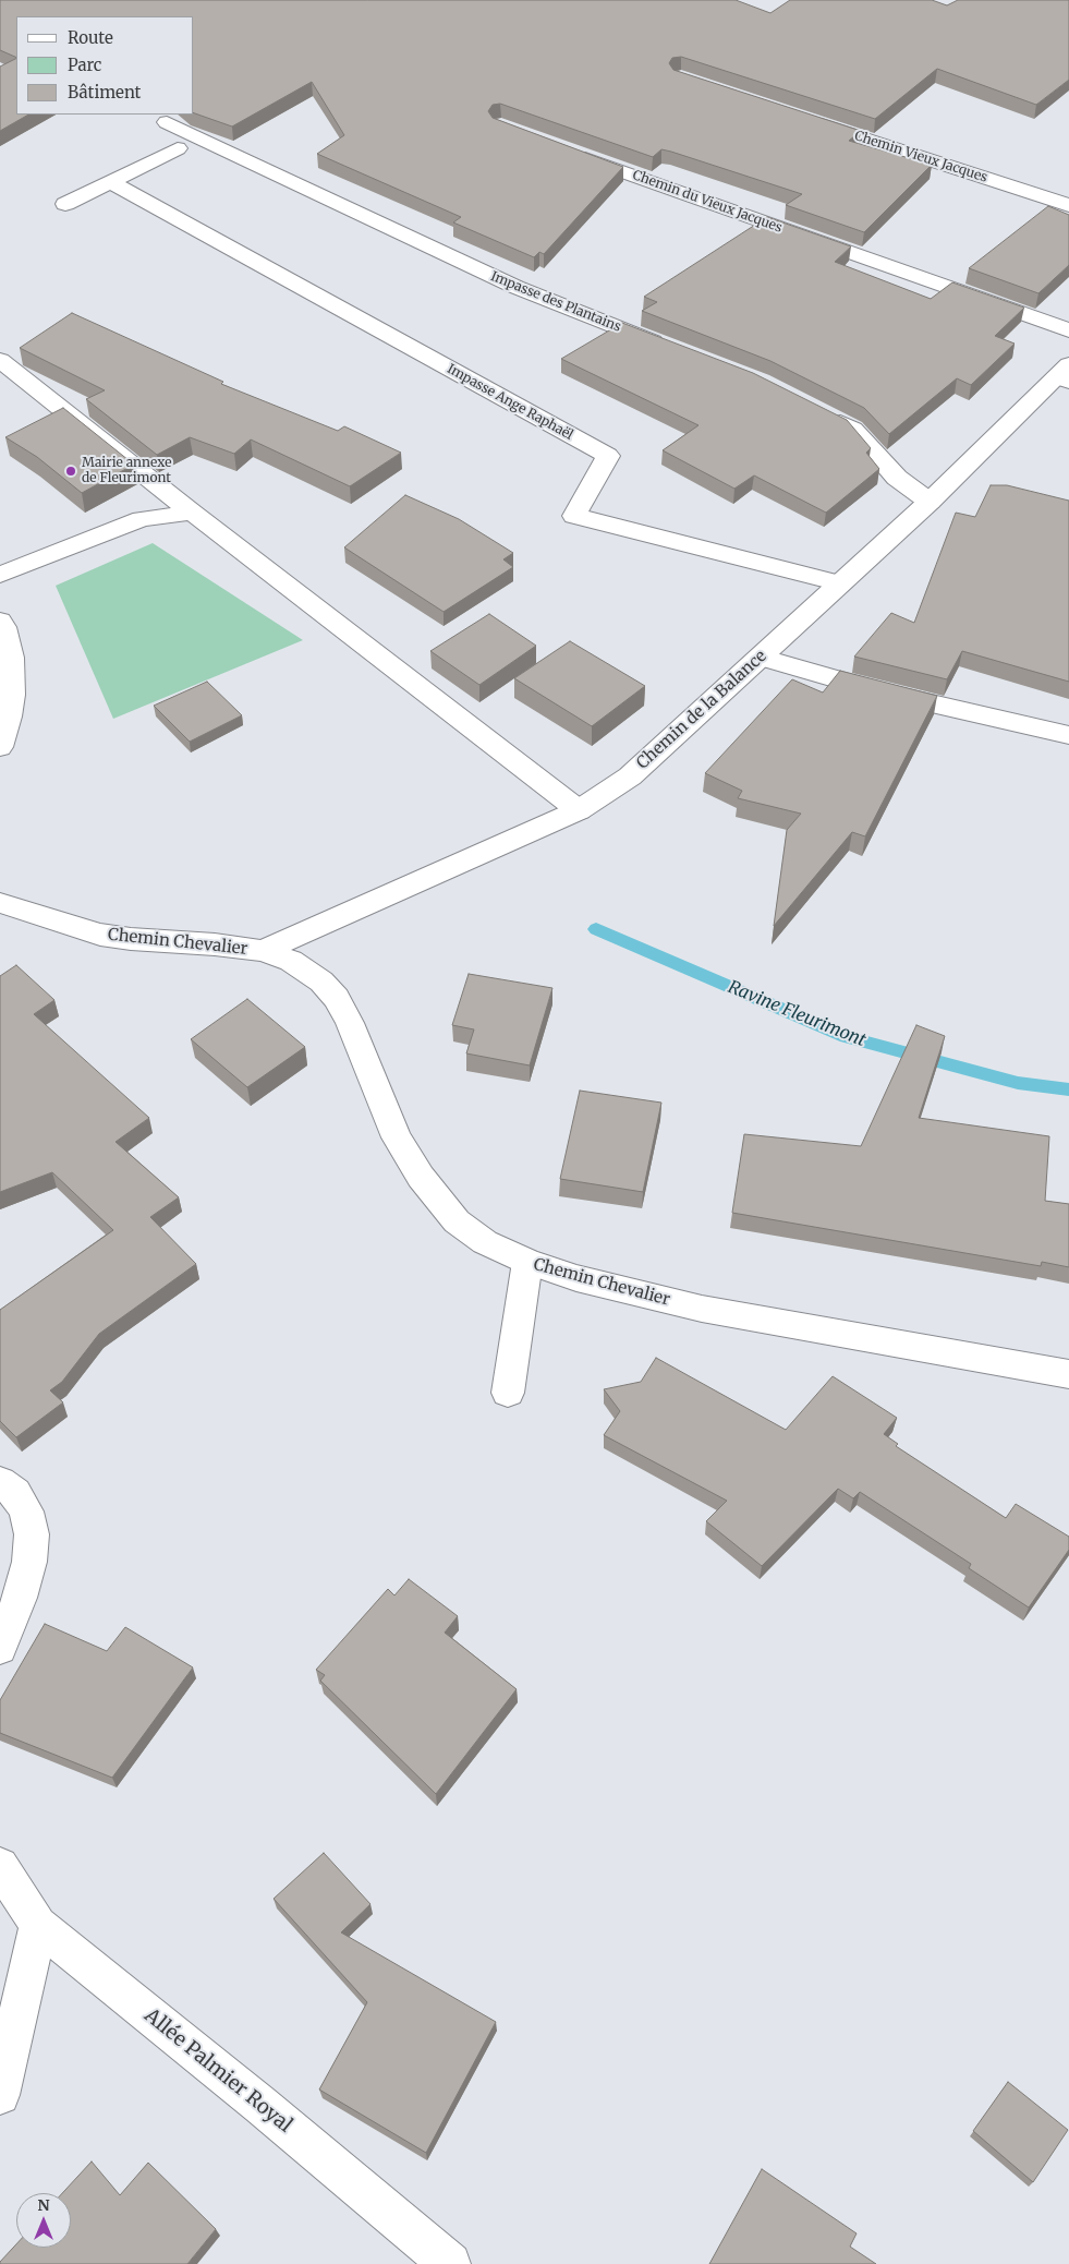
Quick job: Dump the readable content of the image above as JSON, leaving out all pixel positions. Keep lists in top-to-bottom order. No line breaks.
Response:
{"streets":{"street":["Chemin Vieux Jacques","Chemin du Vieux Jacques","Impasse des Plantains","Impasse Ange Raphaël","Chemin de la Balance","Chemin Chevalier","Allée Palmier Royal"]},"crossings":[["Impasse Ange Raphaël","Chemin de la Balance"],["Chemin de la Balance","Chemin Chevalier"]],"water":["Ravine Fleurimont"],"places":["Mairie annexe de Fleurimont"],"legend":["Route","Parc","Bâtiment"],"north":"top"}
